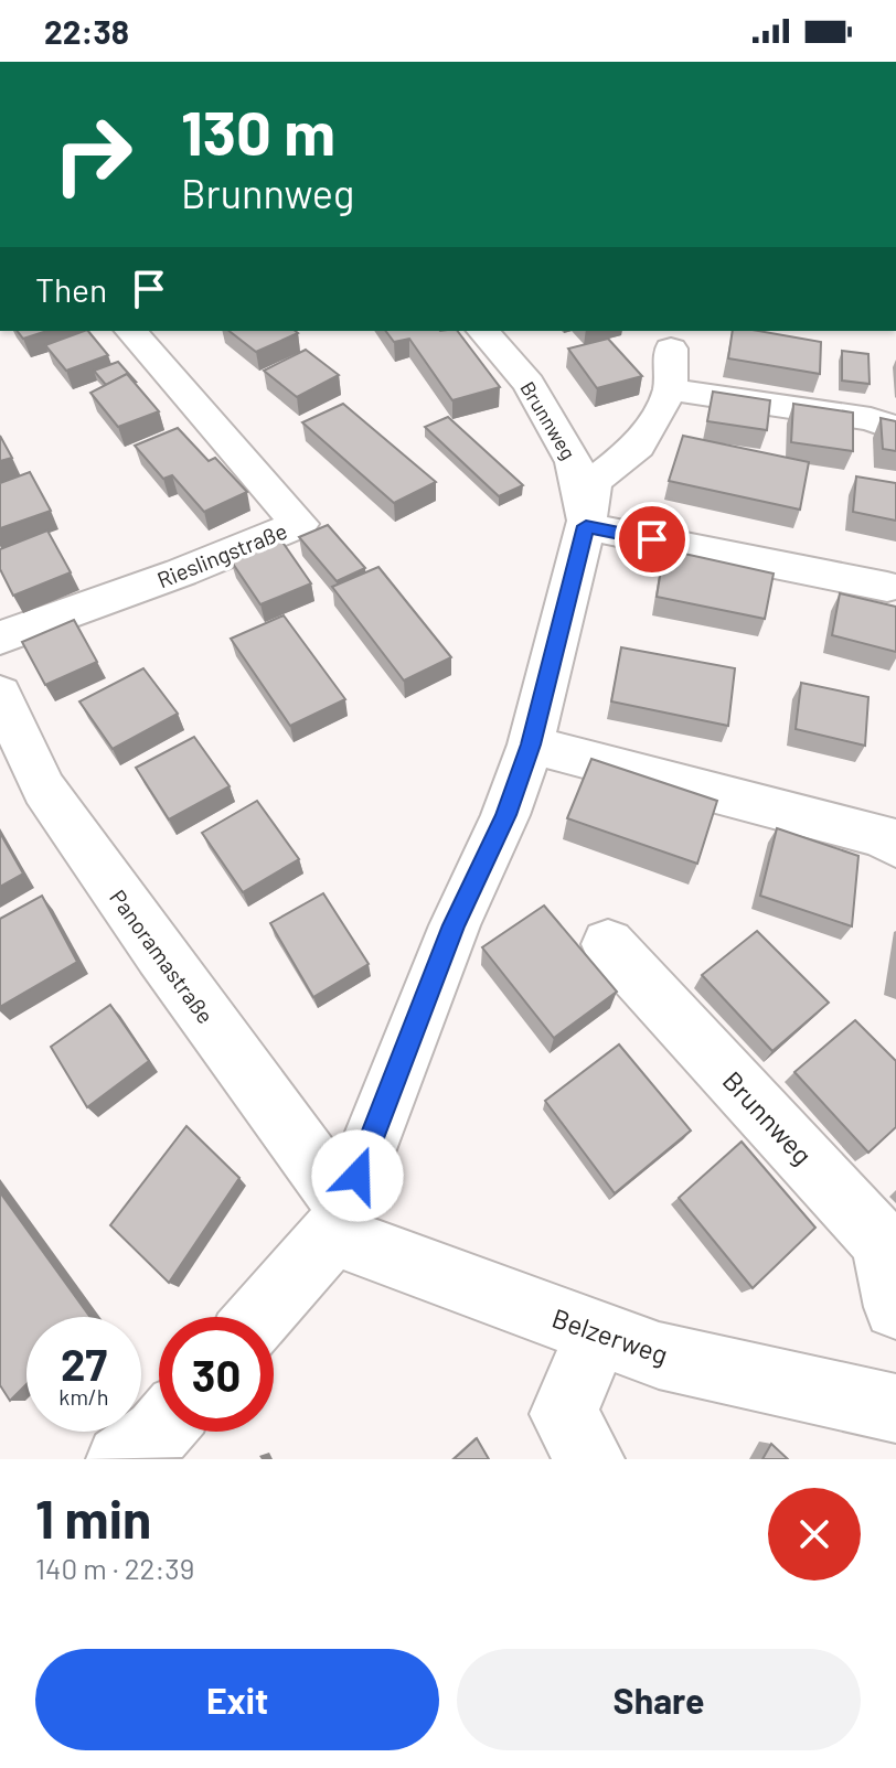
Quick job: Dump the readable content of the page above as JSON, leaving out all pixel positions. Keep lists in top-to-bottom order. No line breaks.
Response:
{"streets":{"street":["Brunnweg","Rieslingstraße","Panoramastraße","Belzerweg"]},"crossings":[["Brunnweg","Panoramastraße"],["Brunnweg","Belzerweg"],["Panoramastraße","Belzerweg"]],"page":{"status":"22:38","turn":["130 m","Brunnweg"],"then":"Then","speed":"27 km/h","limit":"30","heading":["1 min","140 m · 22:39"],"buttons":["Exit","Share"]}}
